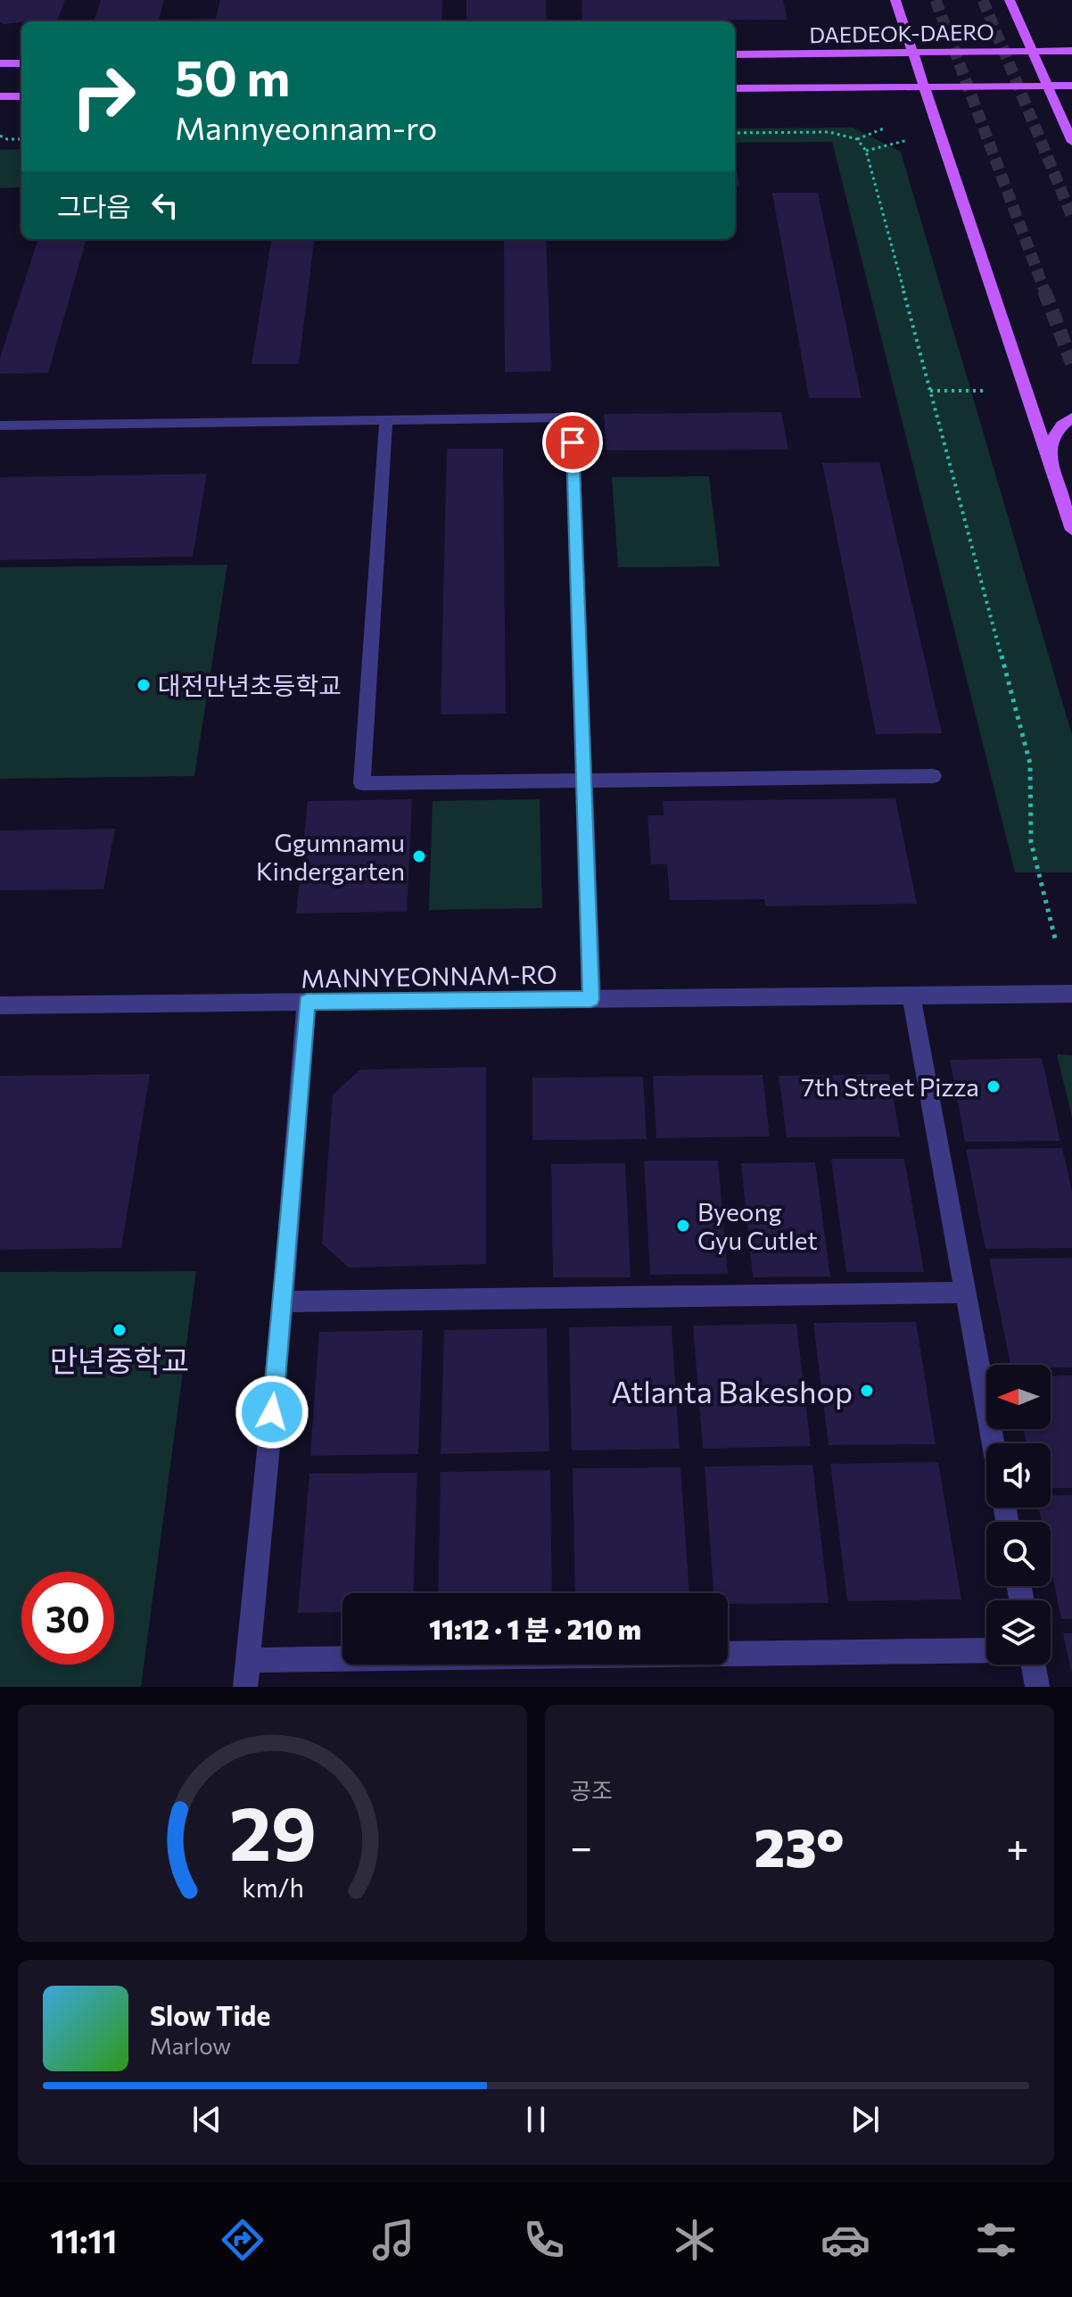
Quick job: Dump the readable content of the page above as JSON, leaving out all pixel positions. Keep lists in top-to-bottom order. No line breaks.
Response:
{"streets":{"main road":["DAEDEOK-DAERO"],"street":["MANNYEONNAM-RO"]},"places":["대전만년초등학교","Ggumnamu Kindergarten","7th Street Pizza","Byeong Gyu Cutlet","만년중학교","Atlanta Bakeshop"],"north":"left","page":{"turn":["50 m","Mannyeonnam-ro"],"then":"그다음","limit":"30","trip":"11:12 · 1 분 · 210 m","tile":"공조","heat":["−","23°","+"],"song":["Slow Tide","Marlow"],"tabs":"11:11","gauge":["29","km/h"]}}
